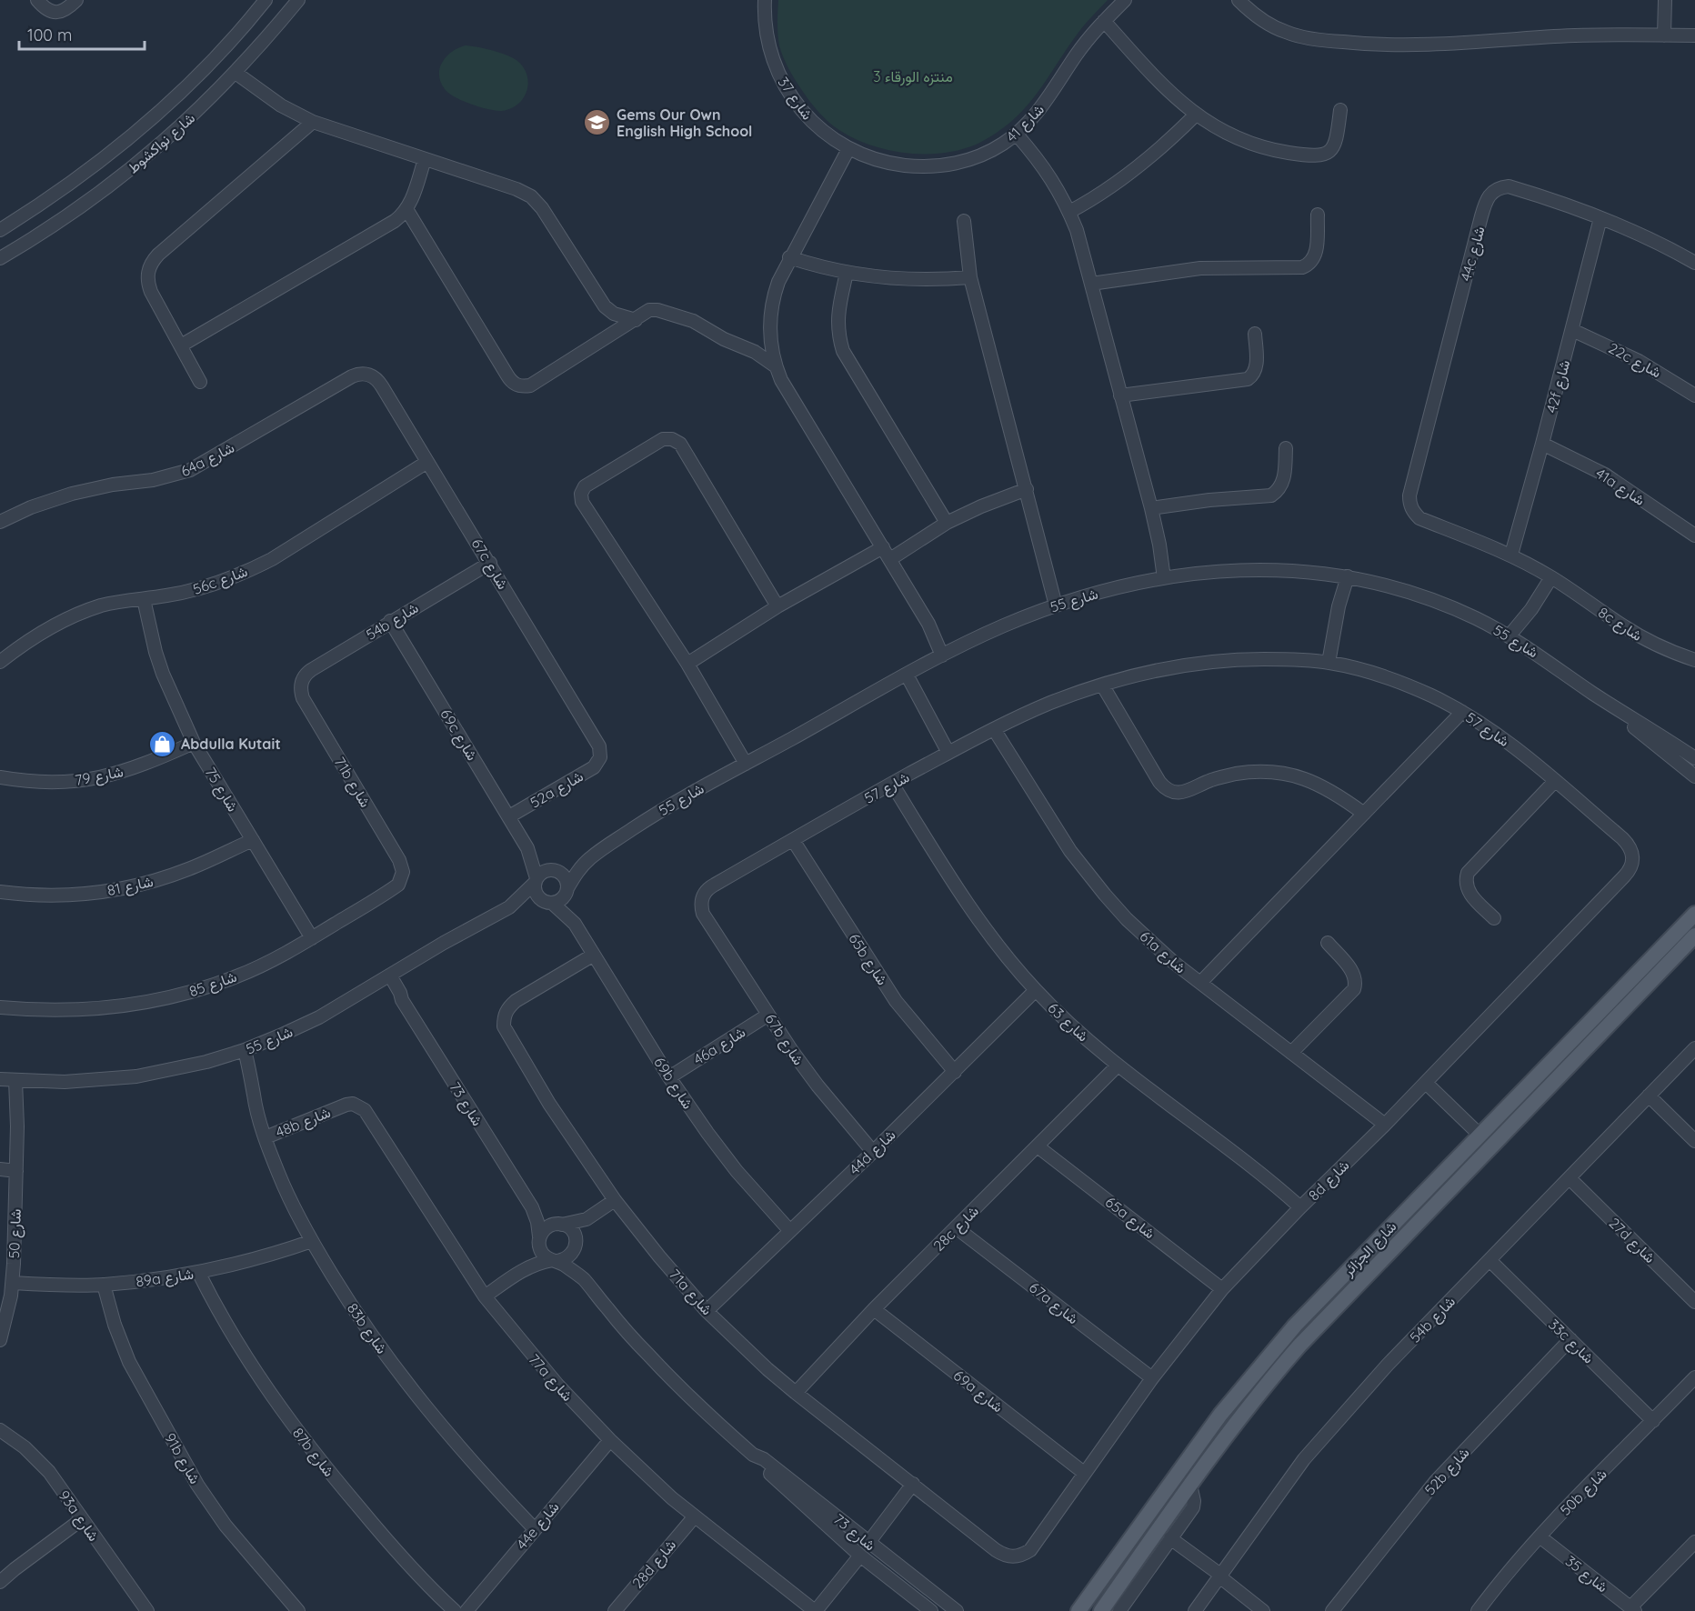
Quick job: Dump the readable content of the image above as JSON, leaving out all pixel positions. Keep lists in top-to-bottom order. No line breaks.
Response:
{"streets":{"main road":["شارع الجزائر"],"street":["شارع 37","شارع 41","شارع نواكشوط","44c شارع","22c شارع","42f شارع","64a شارع","41a شارع","67c شارع","56c شارع","شارع 55","54b شارع","8c شارع","شارع 57","69c شارع","شارع 79","71b شارع","شارع 75","52a شارع","شارع 81","61a شارع","65b شارع","شارع 85","شارع 63","67b شارع","46a شارع","69b شارع","شارع 73","48b شارع","44d شارع","8d شارع","65a شارع","28c شارع","شارع 50","27d شارع","89a شارع","71a شارع","67a شارع","83b شارع","33c شارع","77a شارع","69a شارع","87b شارع","91b شارع","52b شارع","50b شارع","93a شارع","44e شارع","28d شارع","شارع 35"]},"crossings":[["شارع 37","شارع 41"],["44c شارع","42f شارع"],["44c شارع","8c شارع"],["22c شارع","42f شارع"],["42f شارع","41a شارع"],["42f شارع","8c شارع"],["64a شارع","67c شارع"],["67c شارع","56c شارع"],["67c شارع","54b شارع"],["67c شارع","52a شارع"],["56c شارع","شارع 75"],["شارع 55","69c شارع"],["شارع 55","69b شارع"],["شارع 55","شارع 73"],["شارع 55","شارع 50"],["شارع 55","83b شارع"],["54b شارع","69c شارع"],["54b شارع","71b شارع"],["54b شارع","27d شارع"],["54b شارع","33c شارع"],["شارع 57","61a شارع"],["شارع 57","65b شارع"],["شارع 57","شارع 63"],["شارع 57","67b شارع"],["شارع 57","8d شارع"],["69c شارع","52a شارع"],["69c شارع","69b شارع"],["شارع 79","شارع 75"],["71b شارع","شارع 85"],["شارع 75","شارع 81"],["شارع 75","شارع 85"],["61a شارع","8d شارع"],["65b شارع","44d شارع"],["شارع 63","44d شارع"],["شارع 63","8d شارع"],["شارع 63","28c شارع"],["67b شارع","46a شارع"],["67b شارع","44d شارع"],["46a شارع","69b شارع"],["69b شارع","44d شارع"],["69b شارع","71a شارع"],["48b شارع","83b شارع"],["48b شارع","77a شارع"],["44d شارع","71a شارع"],["8d شارع","65a شارع"],["8d شارع","71a شارع"],["8d شارع","67a شارع"],["8d شارع","69a شارع"],["65a شارع","28c شارع"],["28c شارع","71a شارع"],["28c شارع","67a شارع"],["28c شارع","69a شارع"],["شارع 50","89a شارع"],["89a شارع","83b شارع"],["89a شارع","87b شارع"],["89a شارع","91b شارع"],["83b شارع","44e شارع"],["33c شارع","52b شارع"],["33c شارع","50b شارع"],["77a شارع","44e شارع"],["77a شارع","28d شارع"],["50b شارع","شارع 35"]],"parks":["منتزه الورقاء 3"],"places":{"school or university":["Gems Our Own English High School"],"shop":["Abdulla Kutait"]},"scale_bar":"100 m"}
